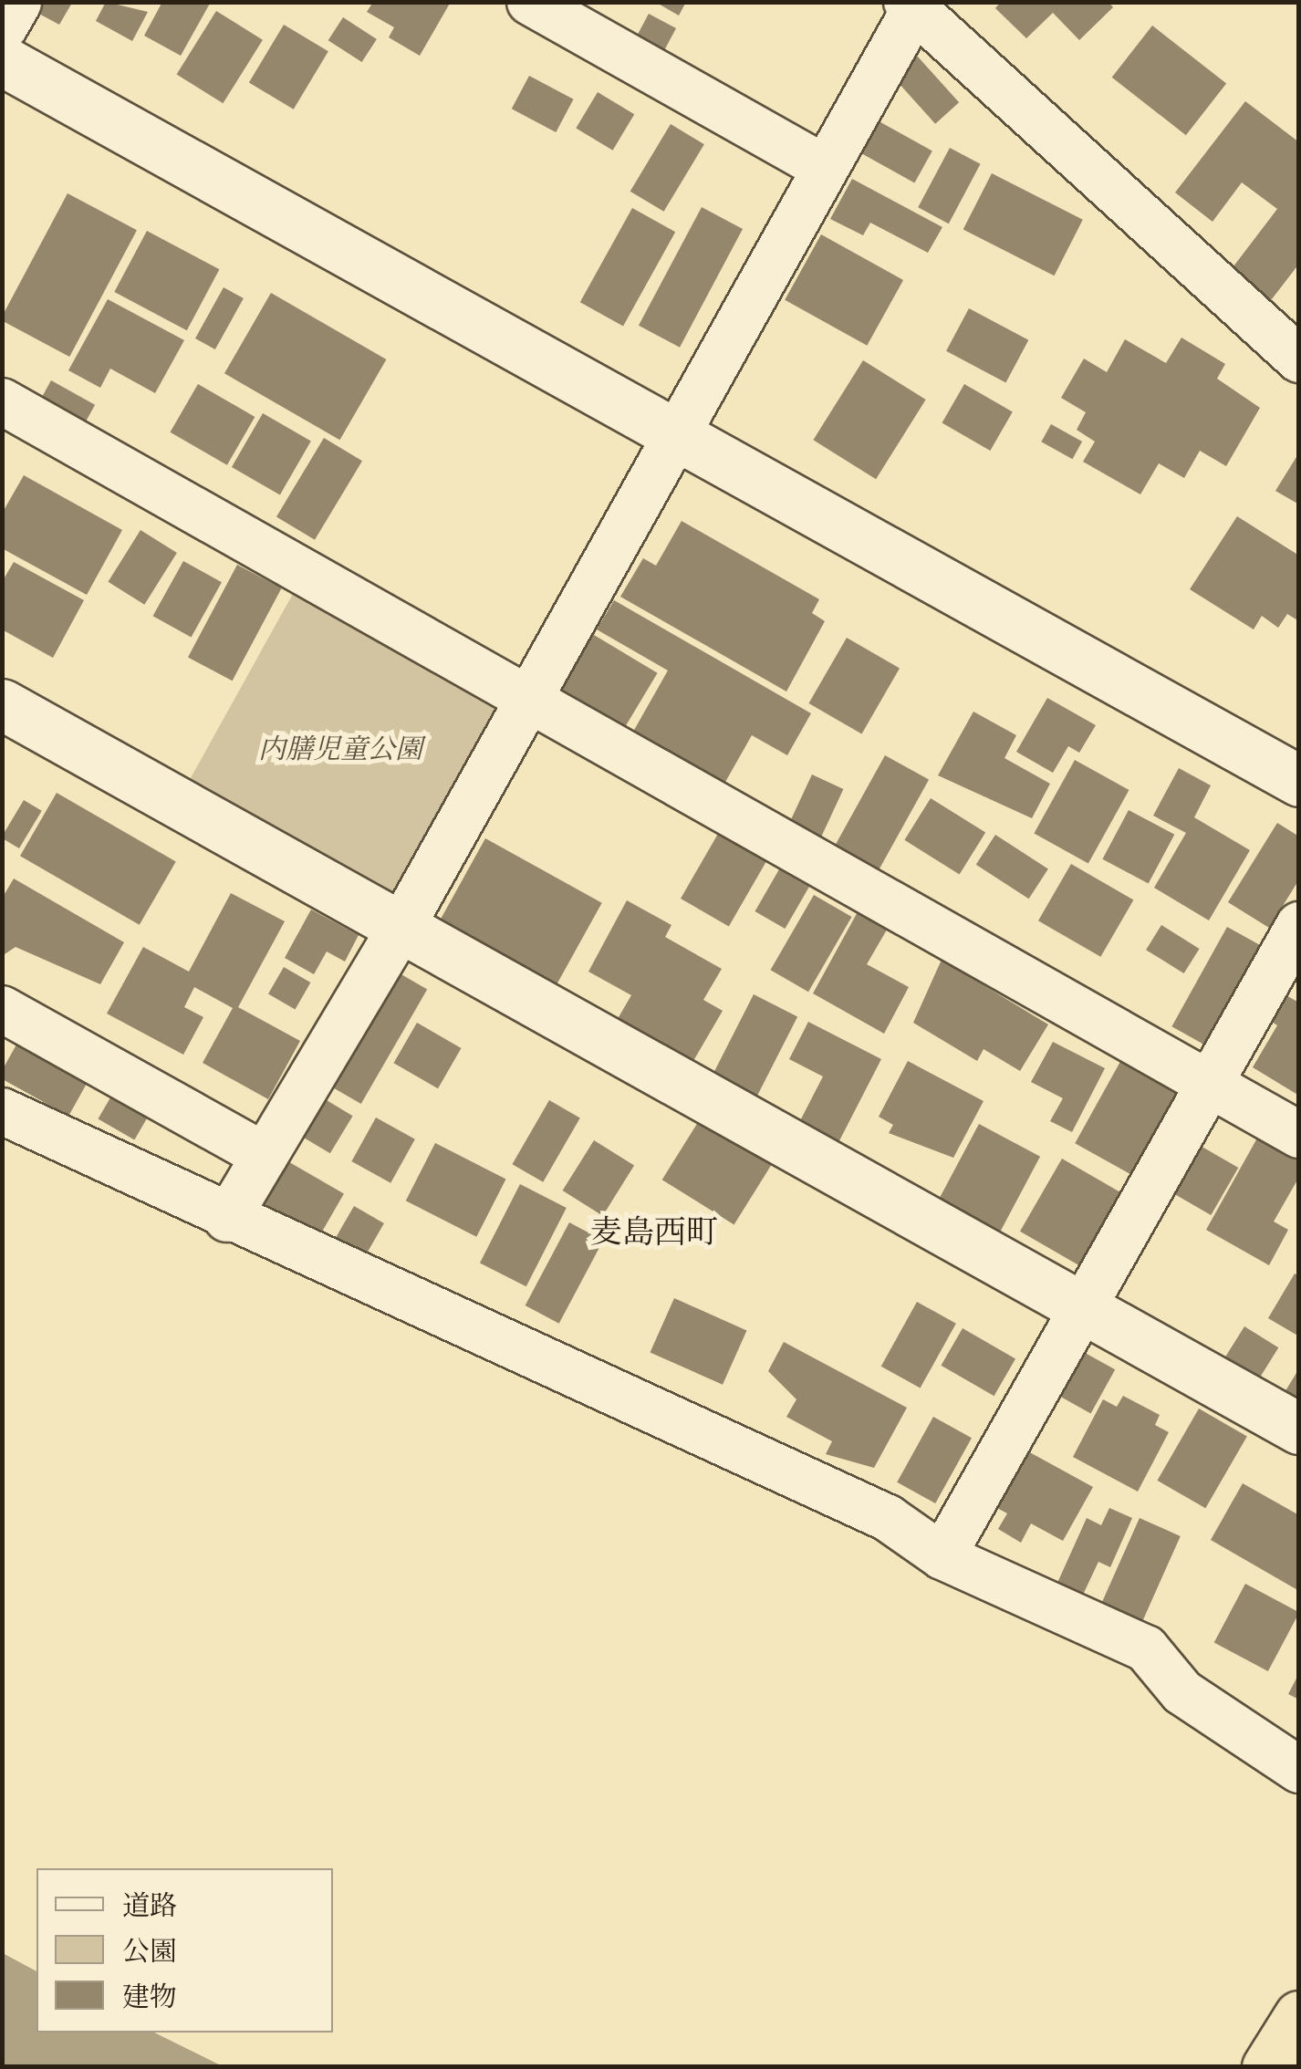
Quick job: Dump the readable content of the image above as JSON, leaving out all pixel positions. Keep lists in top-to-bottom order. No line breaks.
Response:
{"districts":["麦島西町"],"parks":["内膳児童公園"],"legend":["道路","公園","建物"]}
